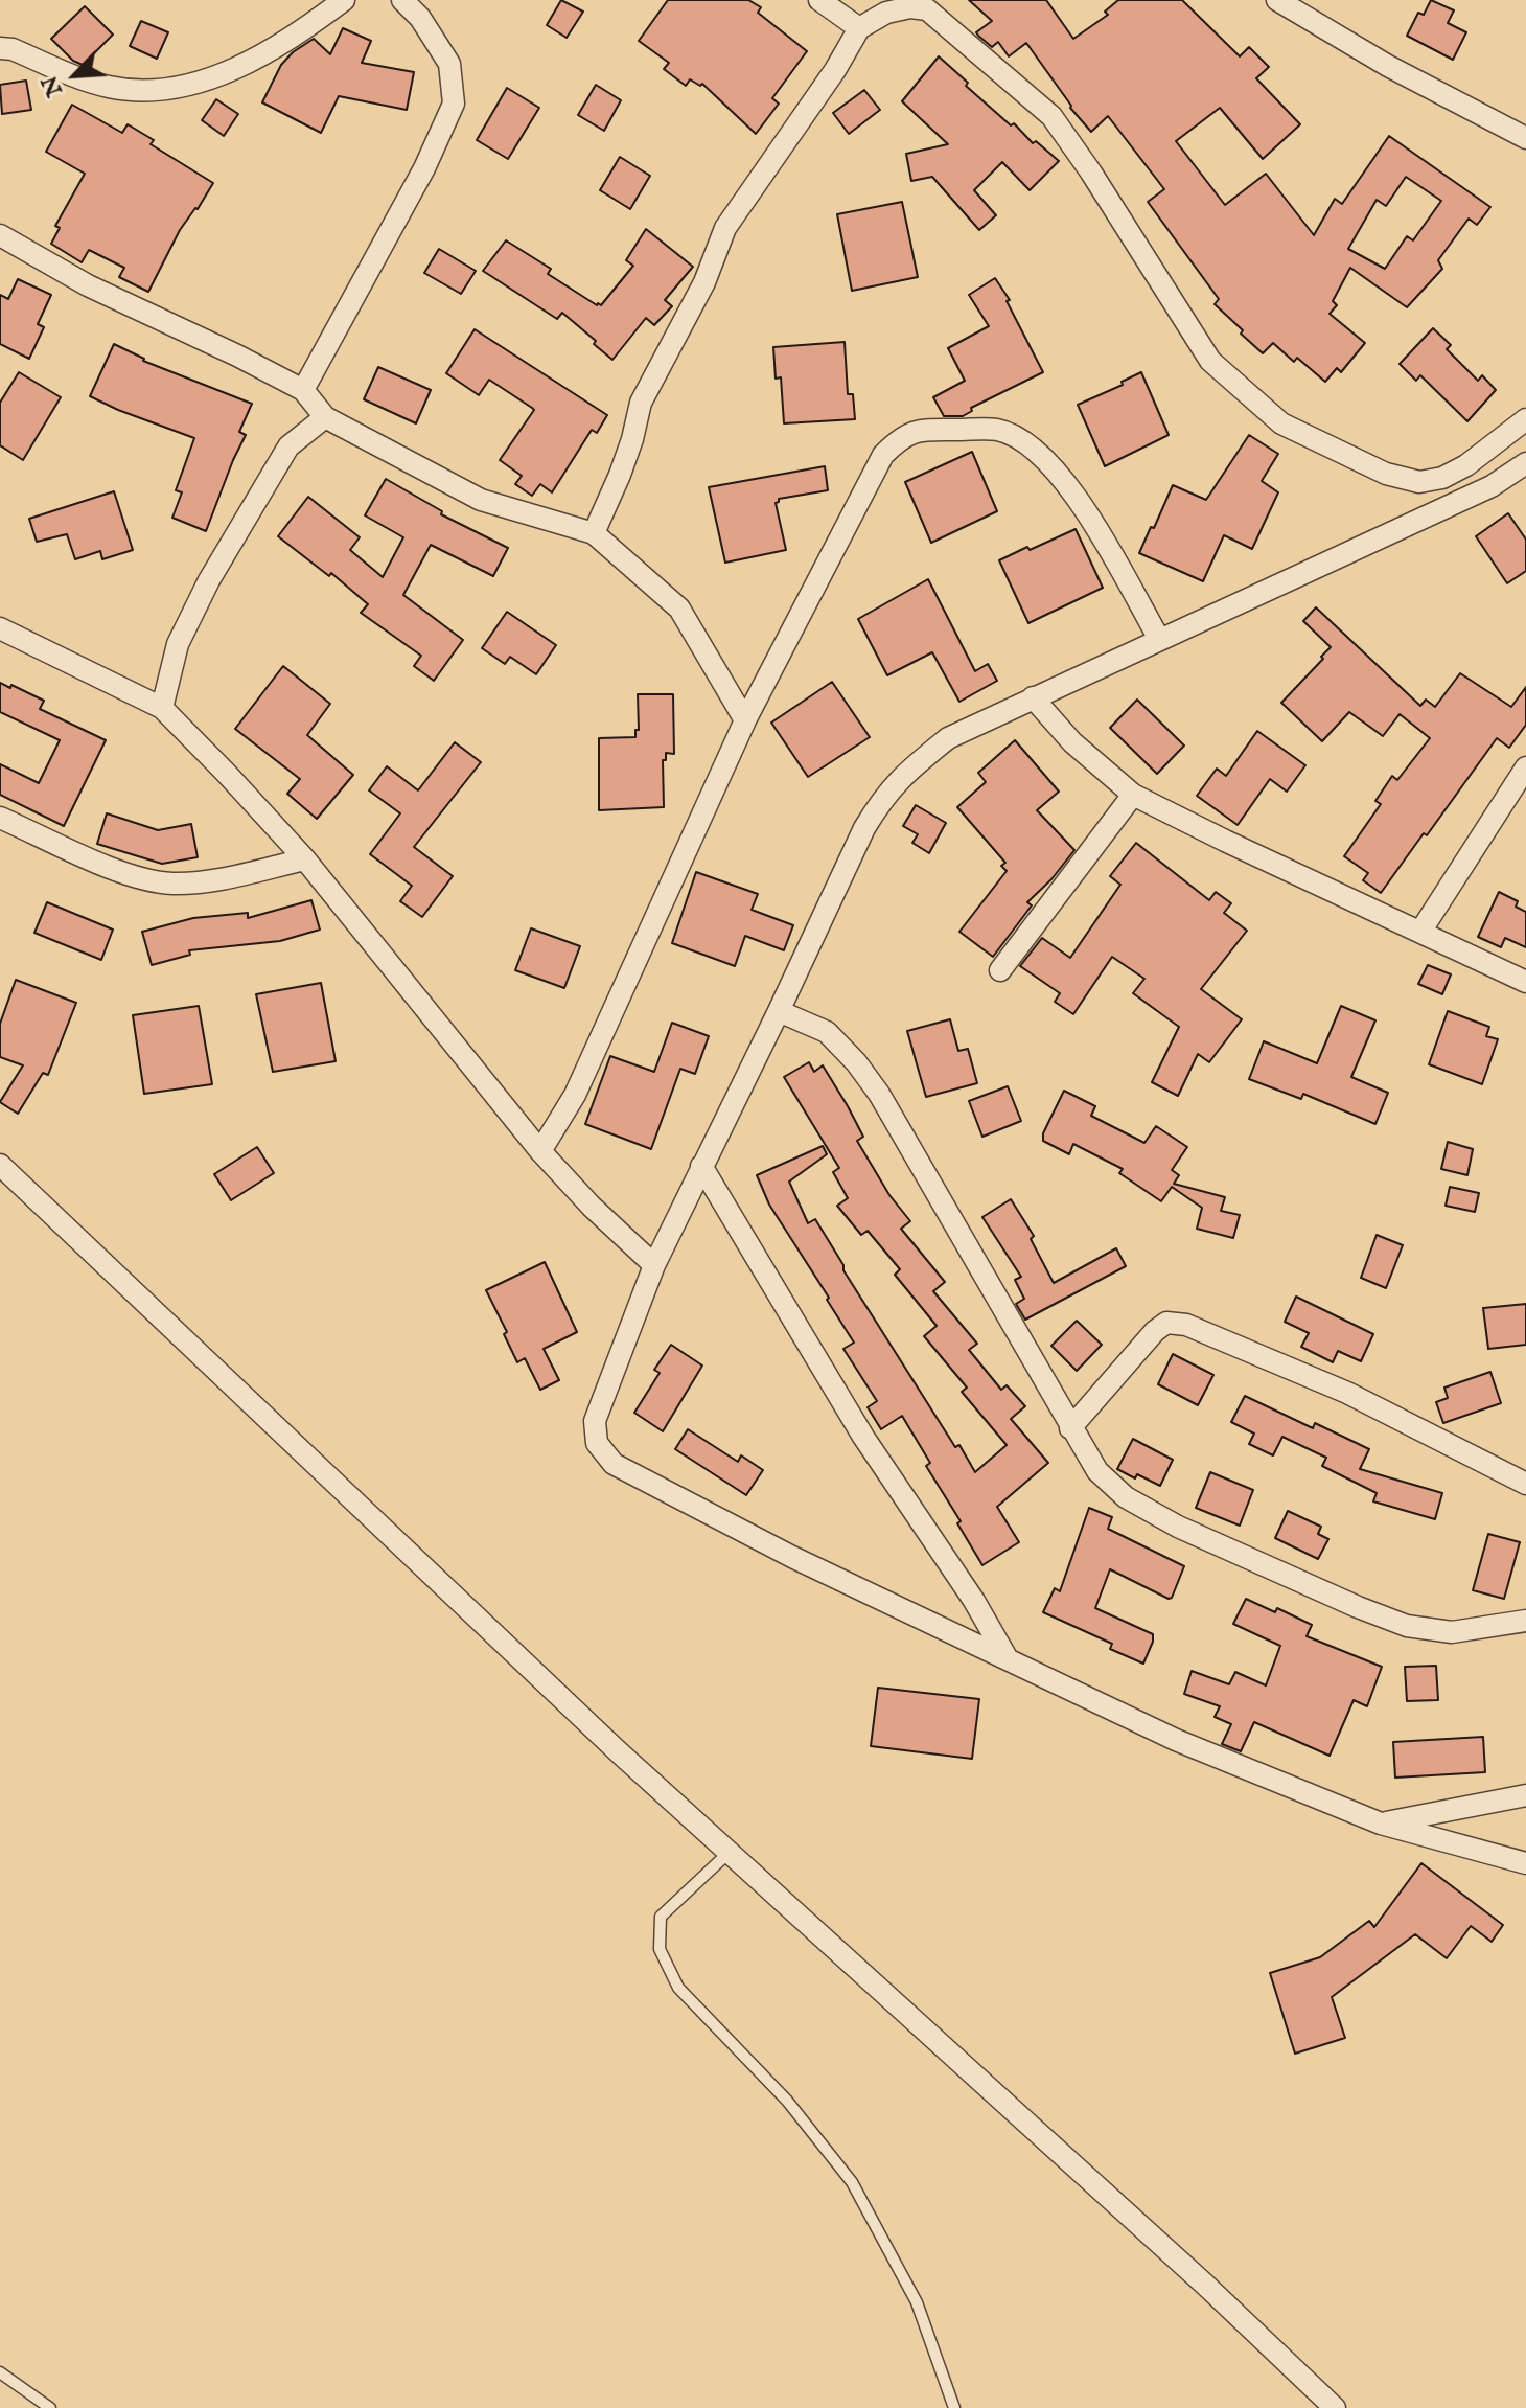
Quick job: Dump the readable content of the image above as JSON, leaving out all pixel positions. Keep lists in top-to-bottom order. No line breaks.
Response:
{"north":"bottom left"}
